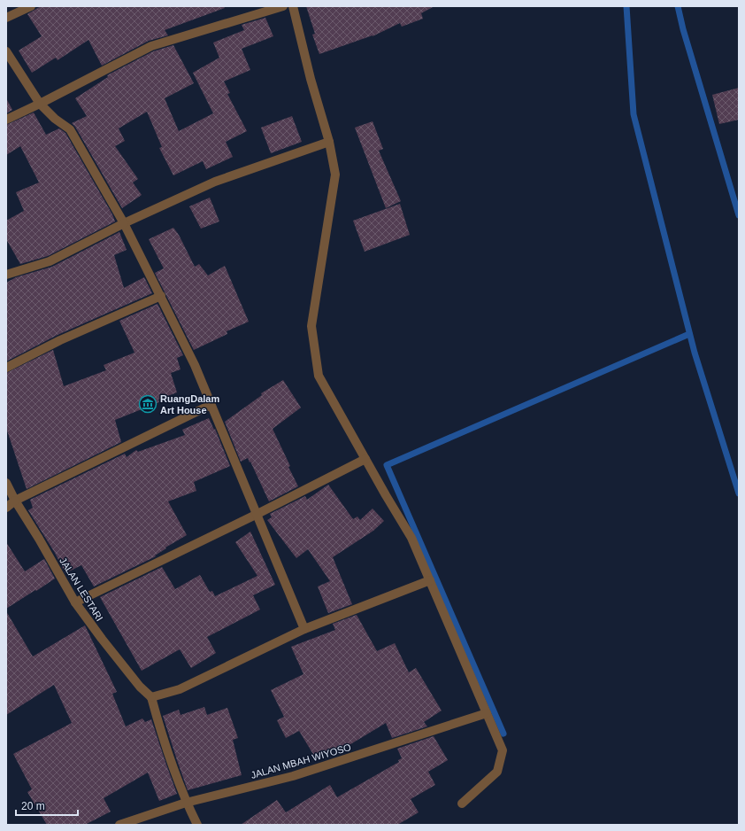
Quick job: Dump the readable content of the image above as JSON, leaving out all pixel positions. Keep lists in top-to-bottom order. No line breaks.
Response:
{"streets":{"street":["JALAN LESTARI","JALAN MBAH WIYOSO"]},"places":{"museum":["RuangDalam Art House"]},"scale_bar":"20 m"}
